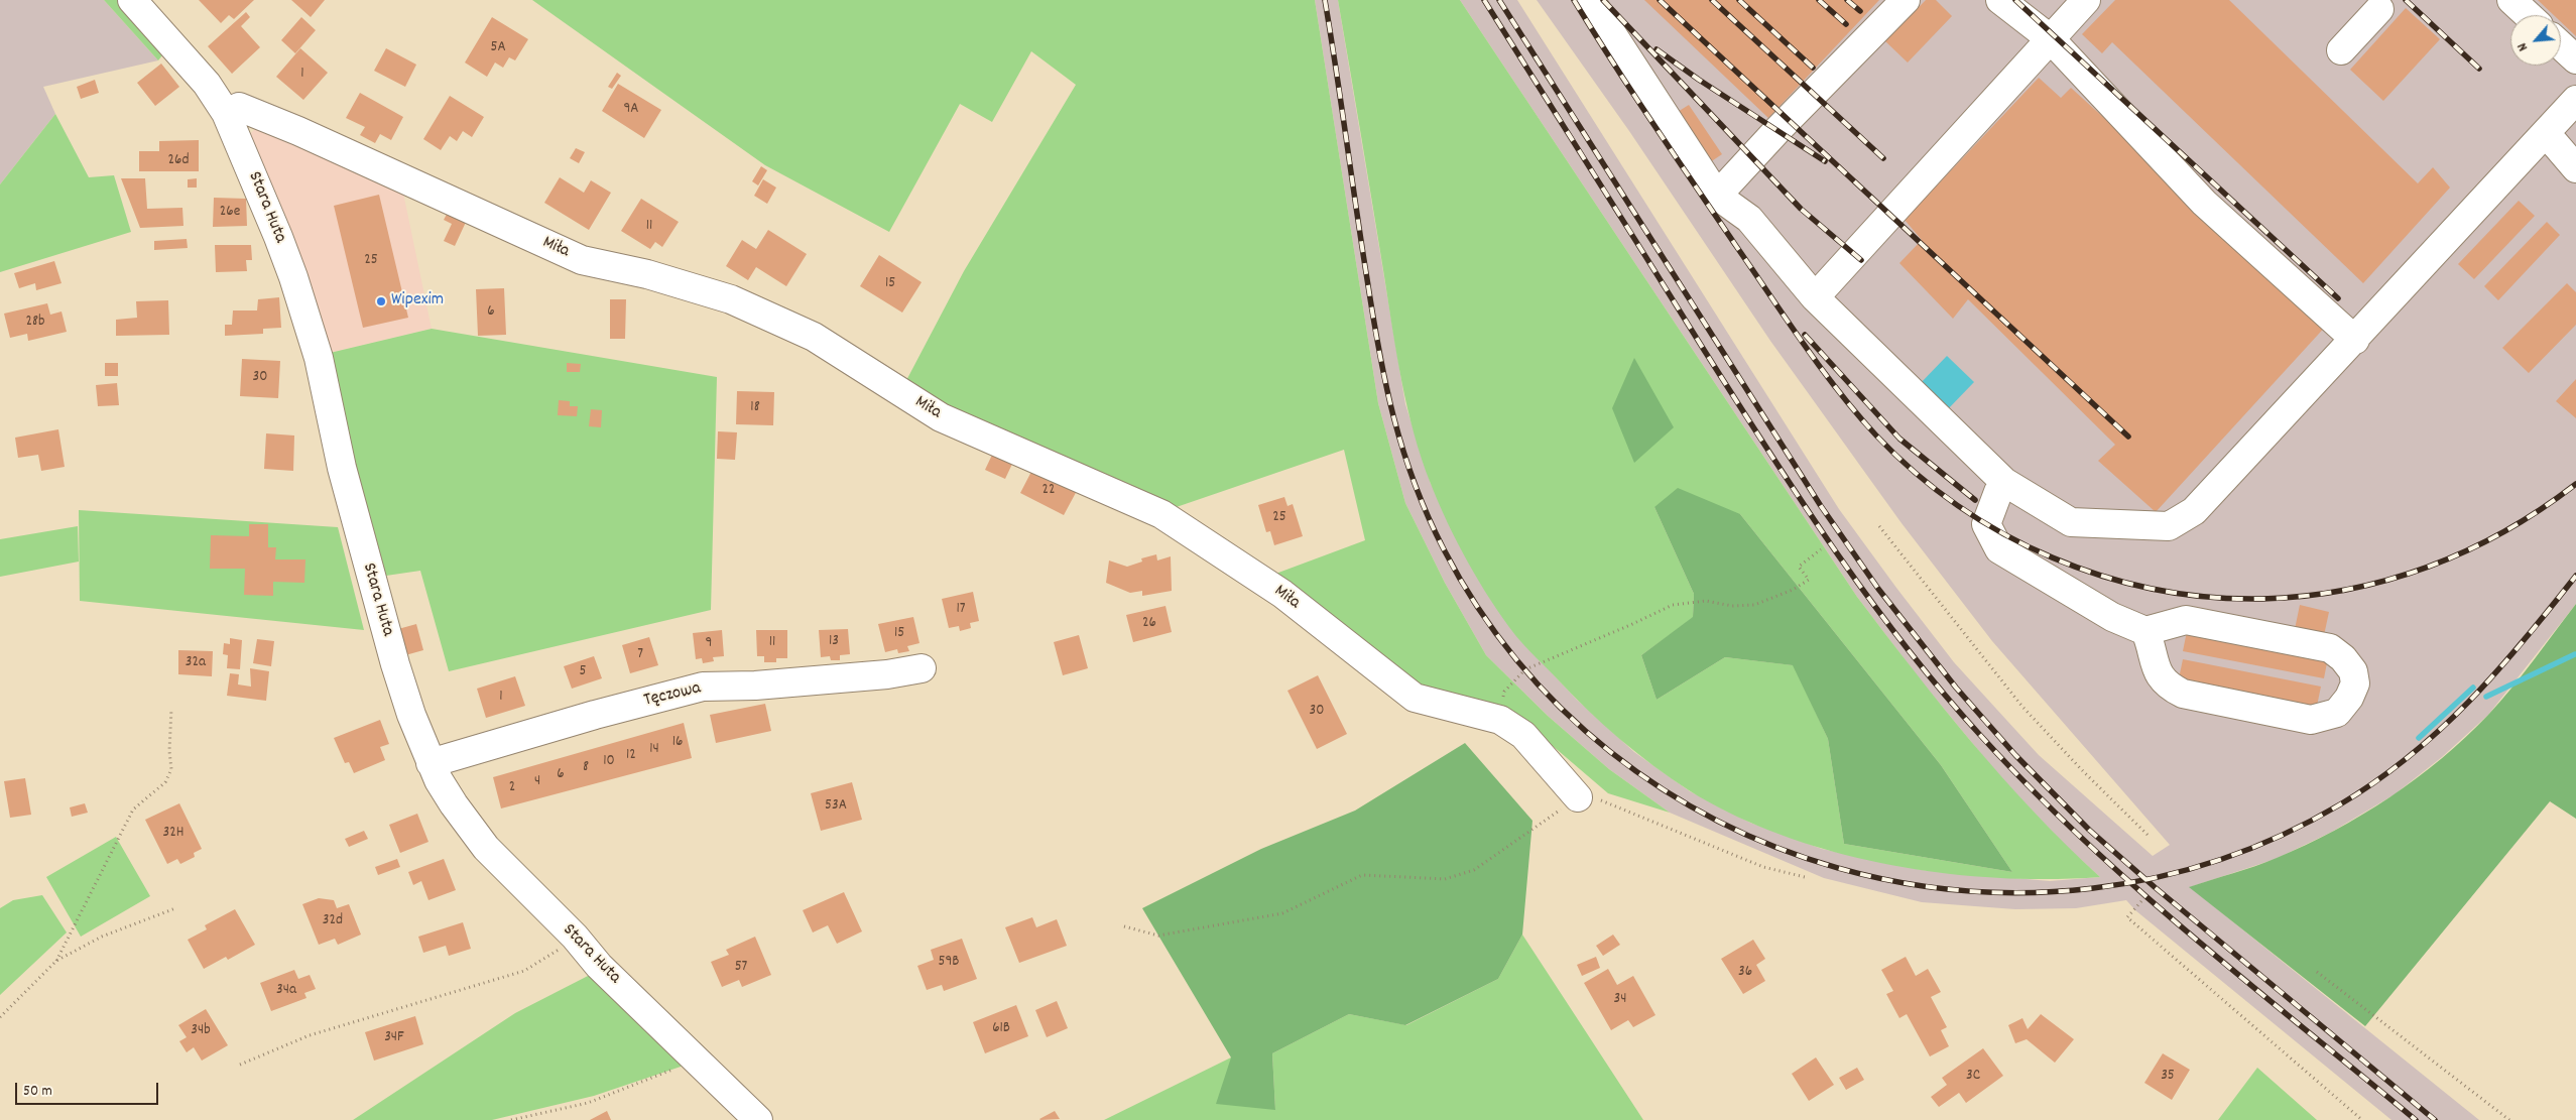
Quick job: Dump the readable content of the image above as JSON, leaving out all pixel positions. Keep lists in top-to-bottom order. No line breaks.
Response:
{"streets":{"street":["Stara Huta","Miła","Tęczowa"]},"crossings":[["Stara Huta","Miła"],["Stara Huta","Tęczowa"]],"places":["Wipexim"],"house_numbers":["5A","1","9A","26d","26e","11","25","15","6","28b","30","18","22","25","17","26","15","13","11","9","7","32a","5","1","30","16","14","12","10","8","6","4","2","53A","32H","32d","59B","57","36","34a","34","61B","34b","34F","3C","35"],"scale_bar":"50 m","north":"bottom left"}
